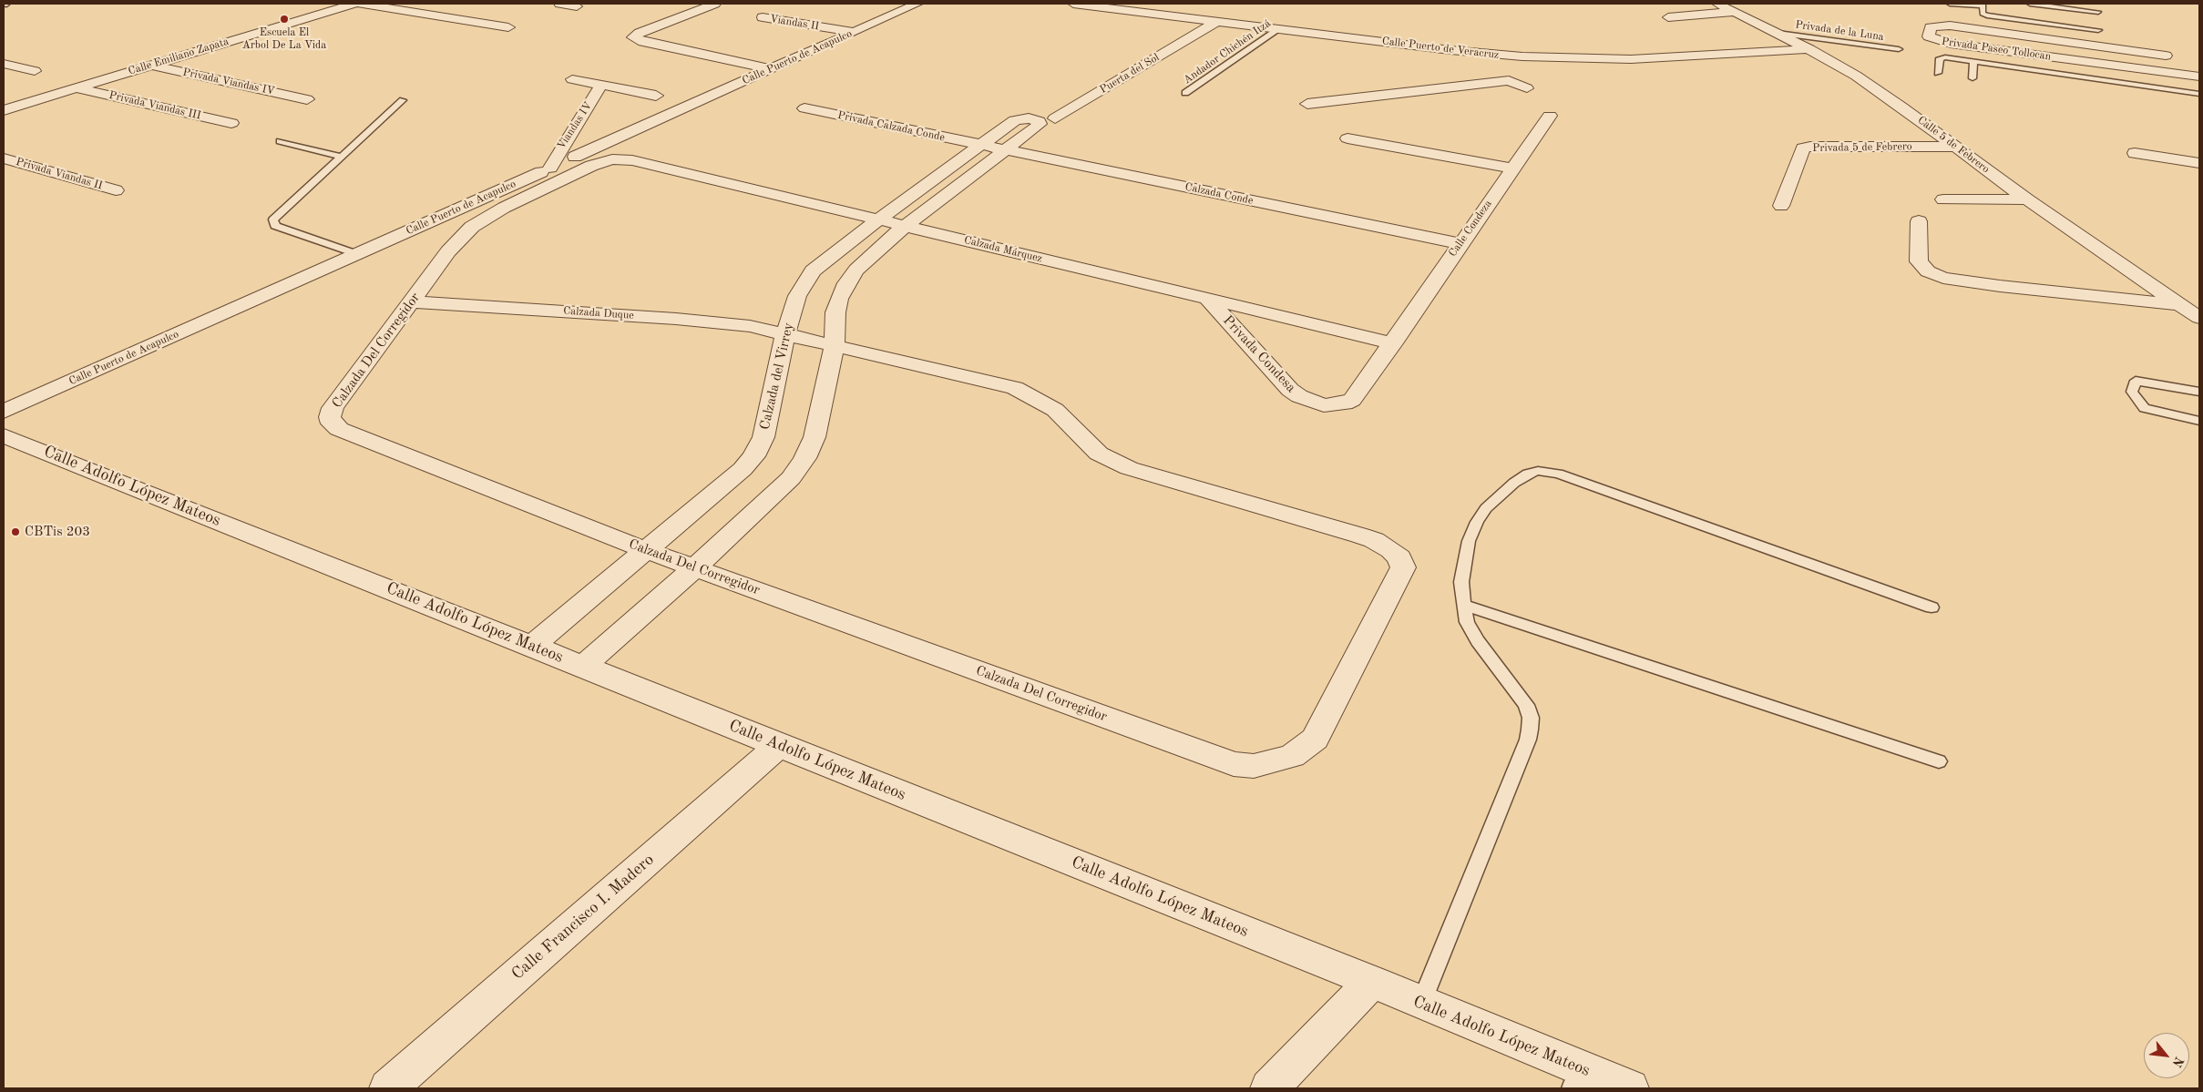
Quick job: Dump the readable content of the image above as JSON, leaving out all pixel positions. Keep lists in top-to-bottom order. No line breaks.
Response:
{"streets":{"street":["Viandas II","Calle Puerto de Veracruz","Privada Paseo Tollocan","Calle Emiliano Zapata","Calle Puerto de Acapulco","Puerta del Sol","Privada Viandas IV","Privada Viandas III","Viandas IV","Privada Calzada Conde","Calle 5 de Febrero","Privada 5 de Febrero","Privada Viandas II","Calzada Conde","Calle Condeza","Calzada Márquez","Calzada Duque","Calzada Del Corregidor","Privada Condesa","Calzada del Virrey","Calle Adolfo López Mateos","Calle Francisco I. Madero"],"lane":["Privada de la Luna","Andador Chichén Itzá"]},"crossings":[["Viandas II","Calle Puerto de Acapulco"],["Privada de la Luna","Calle 5 de Febrero"],["Calle Puerto de Veracruz","Andador Chichén Itzá"],["Calle Puerto de Veracruz","Puerta del Sol"],["Calle Puerto de Veracruz","Calle 5 de Febrero"],["Calle Emiliano Zapata","Privada Viandas IV"],["Calle Emiliano Zapata","Privada Viandas III"],["Calle Puerto de Acapulco","Viandas IV"],["Privada Calzada Conde","Calzada Conde"],["Privada Calzada Conde","Calzada del Virrey"],["Calle 5 de Febrero","Privada 5 de Febrero"],["Calzada Conde","Calle Condeza"],["Calzada Conde","Calzada del Virrey"],["Calle Condeza","Calzada Márquez"],["Calle Condeza","Privada Condesa"],["Calzada Márquez","Calzada Del Corregidor"],["Calzada Márquez","Privada Condesa"],["Calzada Márquez","Calzada del Virrey"],["Calzada Duque","Calzada Del Corregidor"],["Calzada Duque","Calzada del Virrey"],["Calzada Del Corregidor","Calzada del Virrey"],["Calzada del Virrey","Calle Adolfo López Mateos"],["Calle Adolfo López Mateos","Calle Francisco I. Madero"]],"places":["Escuela El Arbol De La Vida","CBTis 203"],"north":"bottom right"}
